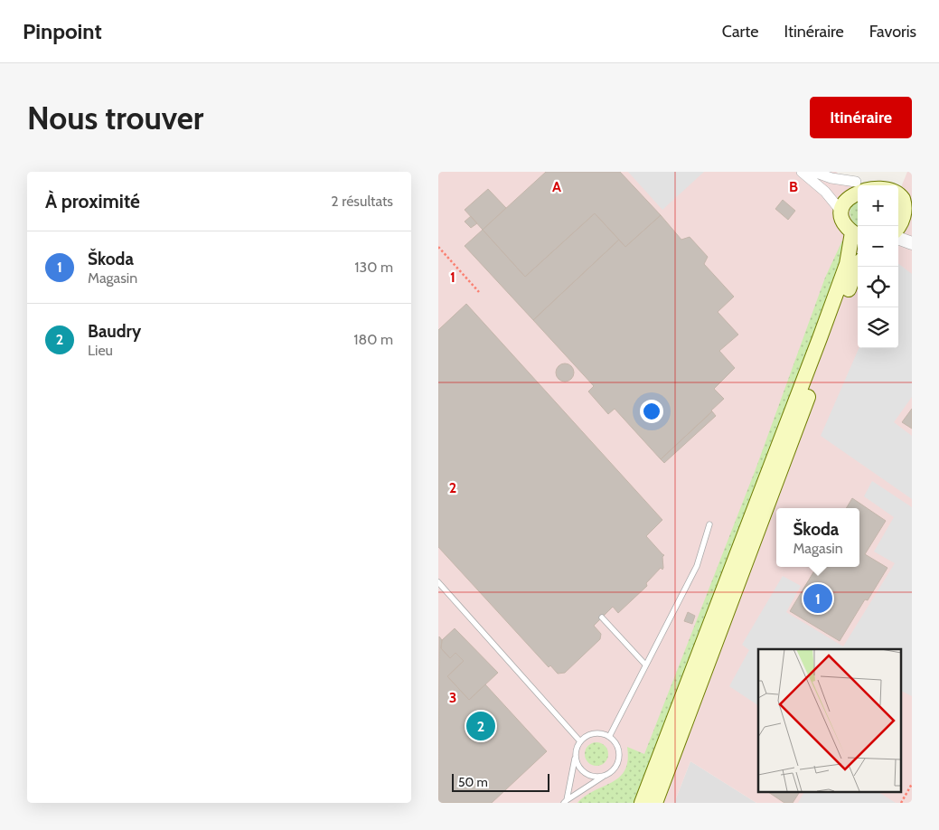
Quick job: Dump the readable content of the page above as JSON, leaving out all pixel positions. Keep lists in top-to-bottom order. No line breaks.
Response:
{"scale_bar":"50 m","page":{"header":"Pinpoint","nav":["Carte","Itinéraire","Favoris"],"buttons":"Itinéraire","title":"Nous trouver","heading":["À proximité","2 résultats"],"map_buttons":["+","−"],"list":[{"mark":"1","name":"Škoda","note":"Magasin","value":"130 m"},{"mark":"2","name":"Baudry","note":"Lieu","value":"180 m"}],"popup":["Škoda","Magasin"],"pins":["1","2"],"scale":"50 m"},"grid":{"columns":["A","B"],"rows":["1","2","3"]}}
